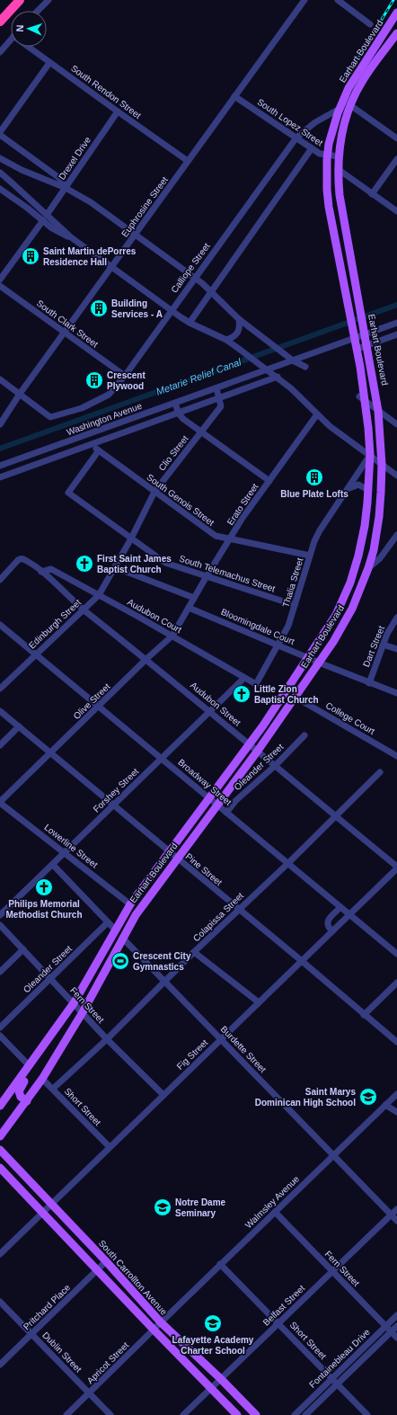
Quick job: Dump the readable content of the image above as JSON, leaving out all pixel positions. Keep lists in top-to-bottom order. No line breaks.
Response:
{"streets":{"main road":["Earhart Boulevard","South Carrollton Avenue"],"street":["South Rendon Street","South Lopez Street","Drexel Drive","Euphrosine Street","Calliope Street","South Clark Street","Washington Avenue","Clio Street","South Genois Street","Erato Street","South Telemachus Street","Thalia Street","Audubon Court","Edinburgh Street","Bloomingdale Court","Dart Street","Olive Street","Audubon Street","College Court","Oleander Street","Broadway Street","Forshey Street","Lowerline Street","Pine Street","Colapissa Street","Fern Street","Burdette Street","Fig Street","Short Street","Walmsley Avenue","Belfast Street","Pritchard Place","Dublin Street","Fontainebleau Drive","Apricot Street"]},"crossings":[["Earhart Boulevard","South Lopez Street"],["Earhart Boulevard","Calliope Street"],["Earhart Boulevard","Washington Avenue"],["Earhart Boulevard","Thalia Street"],["Earhart Boulevard","Bloomingdale Court"],["Earhart Boulevard","Audubon Street"],["Earhart Boulevard","College Court"],["Earhart Boulevard","Broadway Street"],["Earhart Boulevard","Lowerline Street"],["Earhart Boulevard","Pine Street"],["Earhart Boulevard","Fern Street"],["Earhart Boulevard","Burdette Street"],["Earhart Boulevard","Short Street"],["South Rendon Street","Drexel Drive"],["South Rendon Street","Euphrosine Street"],["South Lopez Street","Euphrosine Street"],["South Lopez Street","Calliope Street"],["Euphrosine Street","Calliope Street"],["Euphrosine Street","South Clark Street"],["Calliope Street","South Clark Street"],["Clio Street","South Genois Street"],["Clio Street","South Telemachus Street"],["Clio Street","Edinburgh Street"],["South Genois Street","Erato Street"],["South Genois Street","South Telemachus Street"],["South Genois Street","Thalia Street"],["Erato Street","South Telemachus Street"],["Erato Street","Bloomingdale Court"],["Erato Street","Olive Street"],["South Telemachus Street","Thalia Street"],["Thalia Street","Audubon Court"],["Thalia Street","Bloomingdale Court"],["Audubon Court","Edinburgh Street"],["Audubon Court","Olive Street"],["Audubon Court","Audubon Street"],["Audubon Court","Forshey Street"],["Edinburgh Street","Audubon Street"],["Edinburgh Street","Broadway Street"],["Bloomingdale Court","Dart Street"],["Bloomingdale Court","Olive Street"],["Olive Street","Audubon Street"],["Olive Street","Broadway Street"],["Olive Street","Lowerline Street"],["Olive Street","Pine Street"],["Audubon Street","Oleander Street"],["Audubon Street","Forshey Street"],["Audubon Street","Colapissa Street"],["Audubon Street","Fig Street"],["Oleander Street","Broadway Street"],["Oleander Street","Fern Street"],["Broadway Street","Forshey Street"],["Broadway Street","Colapissa Street"],["Broadway Street","Fig Street"],["Forshey Street","Lowerline Street"],["Forshey Street","Pine Street"],["Pine Street","Colapissa Street"],["Pine Street","Fig Street"],["Colapissa Street","Fern Street"],["Colapissa Street","Burdette Street"],["Colapissa Street","Short Street"],["Fern Street","Fig Street"],["Fern Street","Walmsley Avenue"],["Fern Street","Belfast Street"],["Fern Street","Fontainebleau Drive"],["Burdette Street","Fig Street"],["Burdette Street","Walmsley Avenue"],["Burdette Street","Belfast Street"],["Fig Street","Short Street"],["Fig Street","South Carrollton Avenue"],["Short Street","Walmsley Avenue"],["Short Street","Belfast Street"],["Short Street","Fontainebleau Drive"],["Walmsley Avenue","South Carrollton Avenue"],["Walmsley Avenue","Apricot Street"],["South Carrollton Avenue","Belfast Street"],["South Carrollton Avenue","Pritchard Place"],["South Carrollton Avenue","Apricot Street"],["Pritchard Place","Dublin Street"],["Dublin Street","Apricot Street"]],"water":["Metarie Relief Canal"],"places":{"building":["Saint Martin dePorres Residence Hall","Building Services - A","Crescent Plywood","Blue Plate Lofts"],"church":["First Saint James Baptist Church","Little Zion Baptist Church","Philips Memorial Methodist Church"],"sports":["Crescent City Gymnastics"],"school or university":["Saint Marys Dominican High School","Notre Dame Seminary","Lafayette Academy Charter School"]},"north":"left"}
